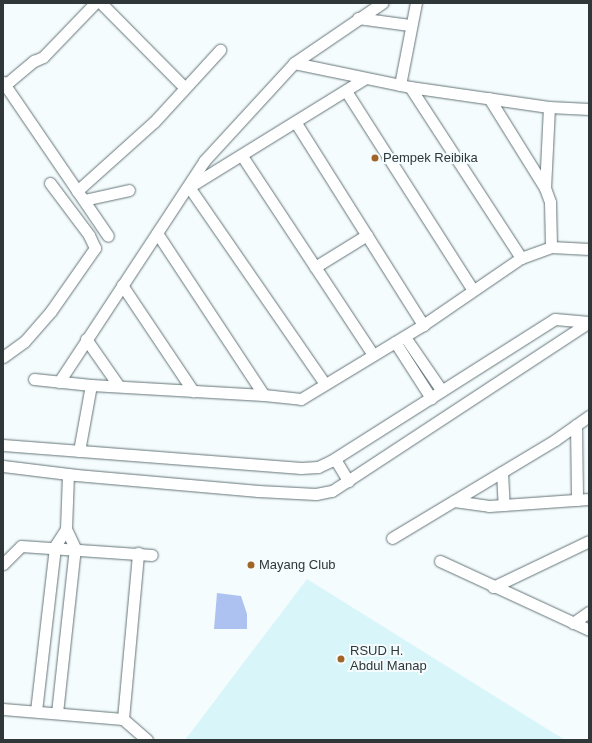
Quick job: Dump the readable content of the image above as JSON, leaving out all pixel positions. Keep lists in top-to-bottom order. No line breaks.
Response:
{"places":["Pempek Reibika","Mayang Club","RSUD H. Abdul Manap"]}
